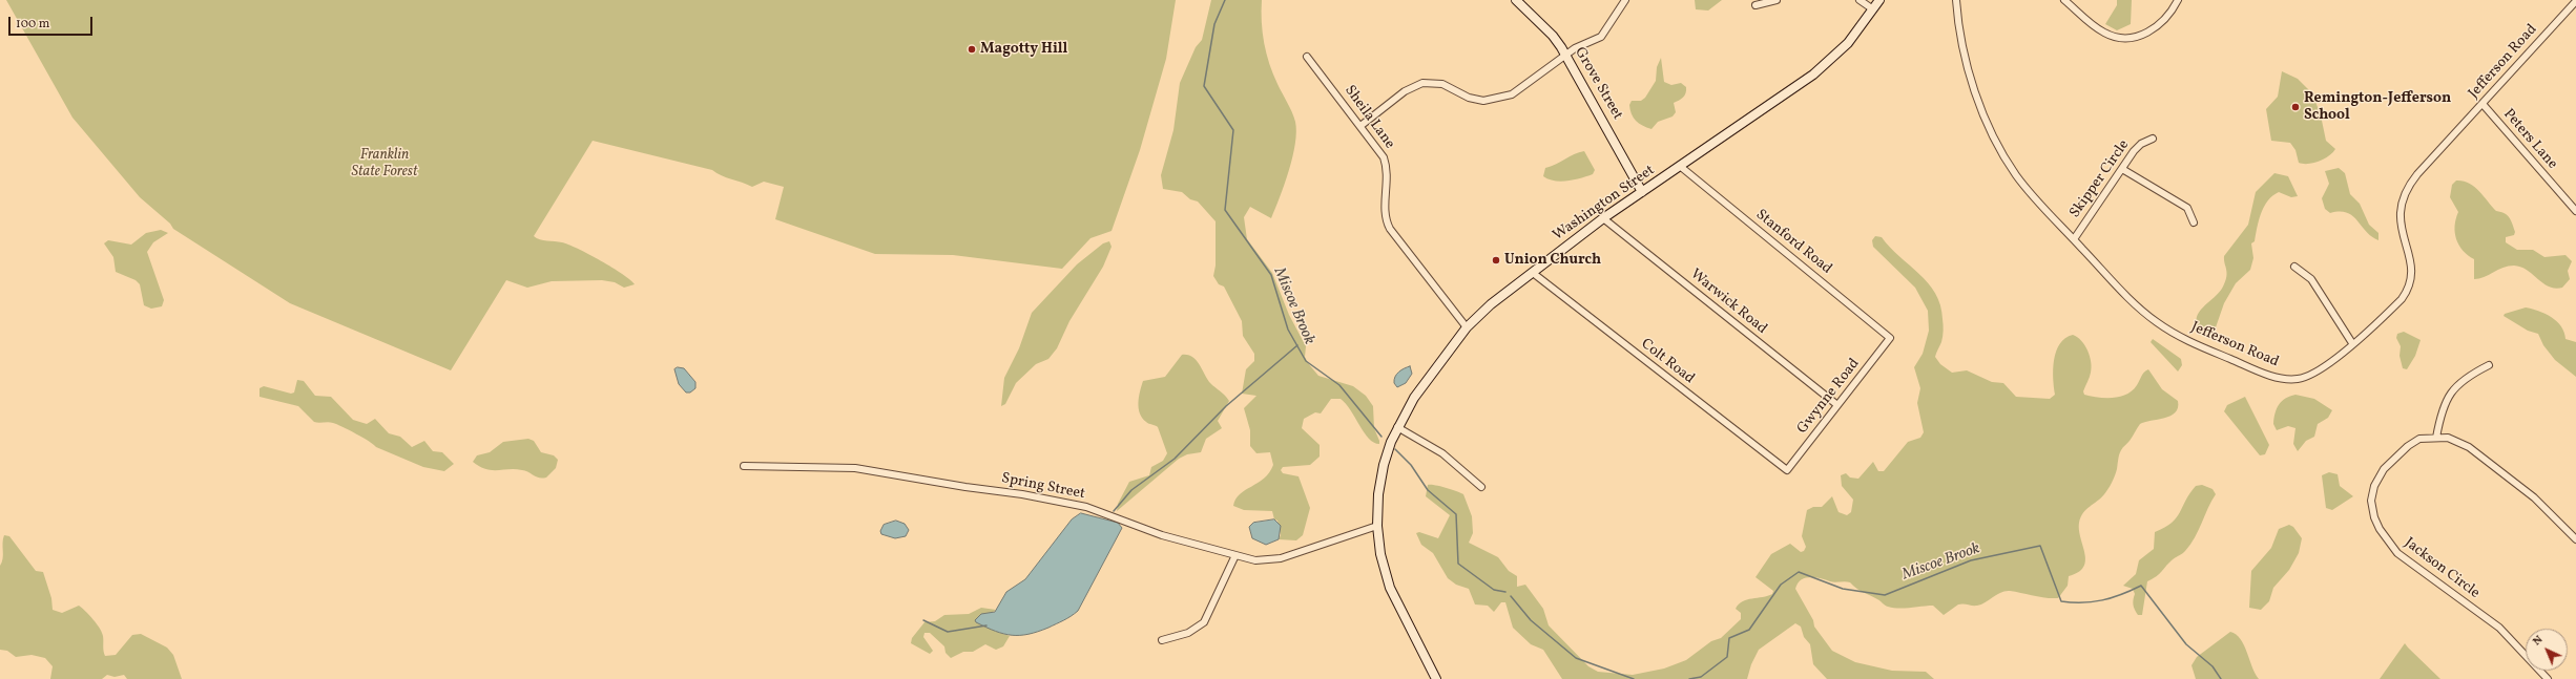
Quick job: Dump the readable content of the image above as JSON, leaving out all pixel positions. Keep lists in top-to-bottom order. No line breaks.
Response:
{"streets":{"main road":["Grove Street","Washington Street"],"street":["Jefferson Road","Sheila Lane","Peters Lane","Skipper Circle","Stanford Road","Warwick Road","Colt Road","Gwynne Road","Spring Street","Jackson Circle"]},"crossings":[["Jefferson Road","Peters Lane"],["Jefferson Road","Skipper Circle"],["Grove Street","Washington Street"],["Sheila Lane","Washington Street"],["Washington Street","Stanford Road"],["Washington Street","Warwick Road"],["Washington Street","Colt Road"],["Washington Street","Spring Street"],["Stanford Road","Gwynne Road"],["Warwick Road","Gwynne Road"],["Colt Road","Gwynne Road"]],"water":["Miscoe Brook"],"parks":["Franklin State Forest"],"places":["Magotty Hill","Remington-Jefferson School","Union Church"],"scale_bar":"100 m","north":"top left"}
